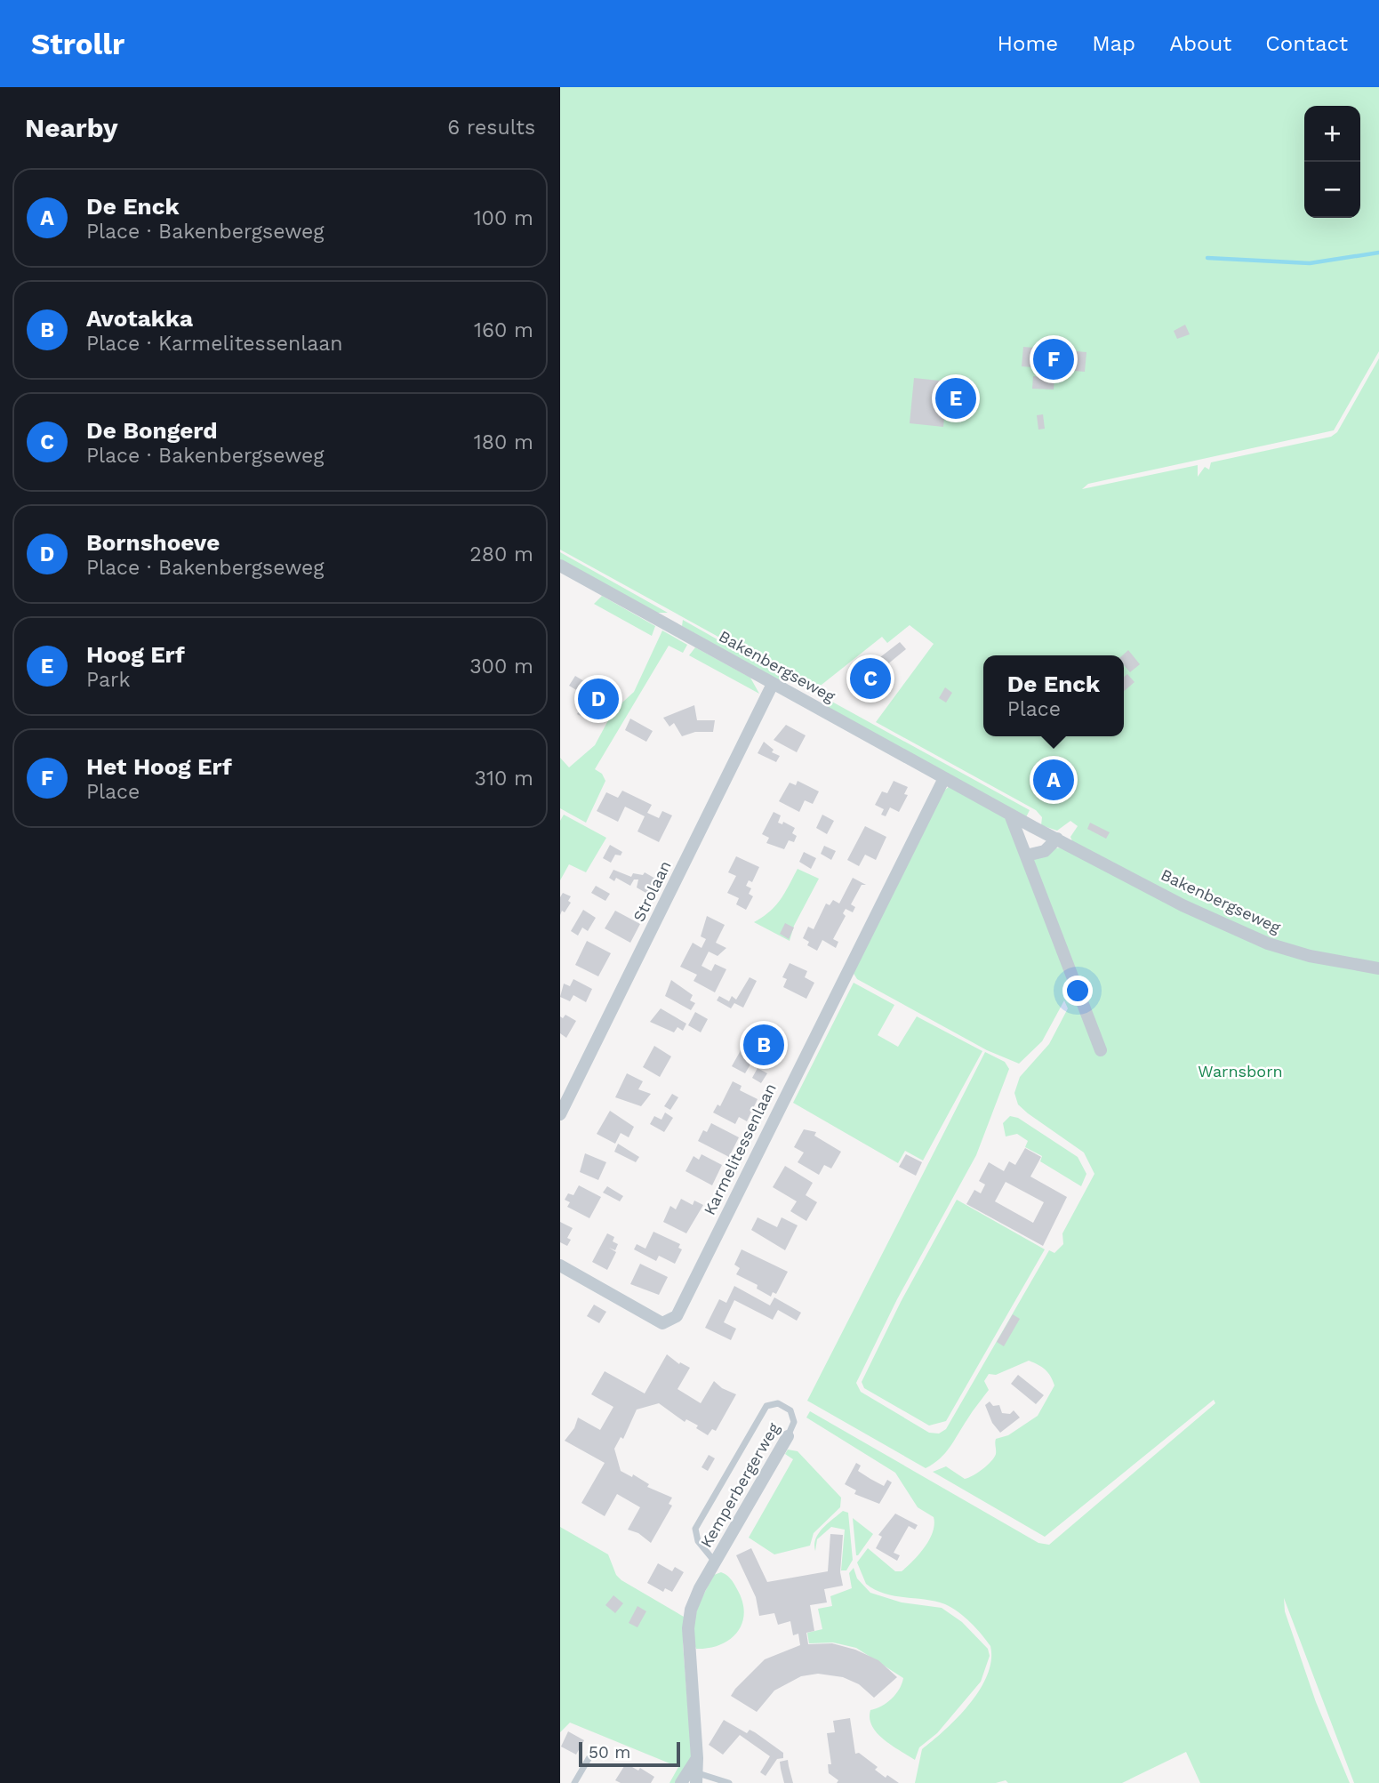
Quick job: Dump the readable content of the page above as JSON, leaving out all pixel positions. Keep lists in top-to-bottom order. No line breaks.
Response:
{"streets":{"street":["Bakenbergseweg","Strolaan","Karmelitessenlaan","Kemperbergerweg"]},"crossings":[["Bakenbergseweg","Strolaan"],["Bakenbergseweg","Karmelitessenlaan"]],"parks":["Warnsborn"],"scale_bar":"50 m","page":{"header":"Strollr","nav":["Home","Map","About","Contact"],"heading":["Nearby","6 results"],"map_buttons":["+","−"],"list":[{"mark":"A","name":"De Enck","note":"Place · Bakenbergseweg","value":"100 m"},{"mark":"B","name":"Avotakka","note":"Place · Karmelitessenlaan","value":"160 m"},{"mark":"C","name":"De Bongerd","note":"Place · Bakenbergseweg","value":"180 m"},{"mark":"D","name":"Bornshoeve","note":"Place · Bakenbergseweg","value":"280 m"},{"mark":"E","name":"Hoog Erf","note":"Park","value":"300 m"},{"mark":"F","name":"Het Hoog Erf","note":"Place","value":"310 m"}],"pins":["F","E","C","D","A","B"],"popup":["De Enck","Place"],"scale":"50 m"}}
